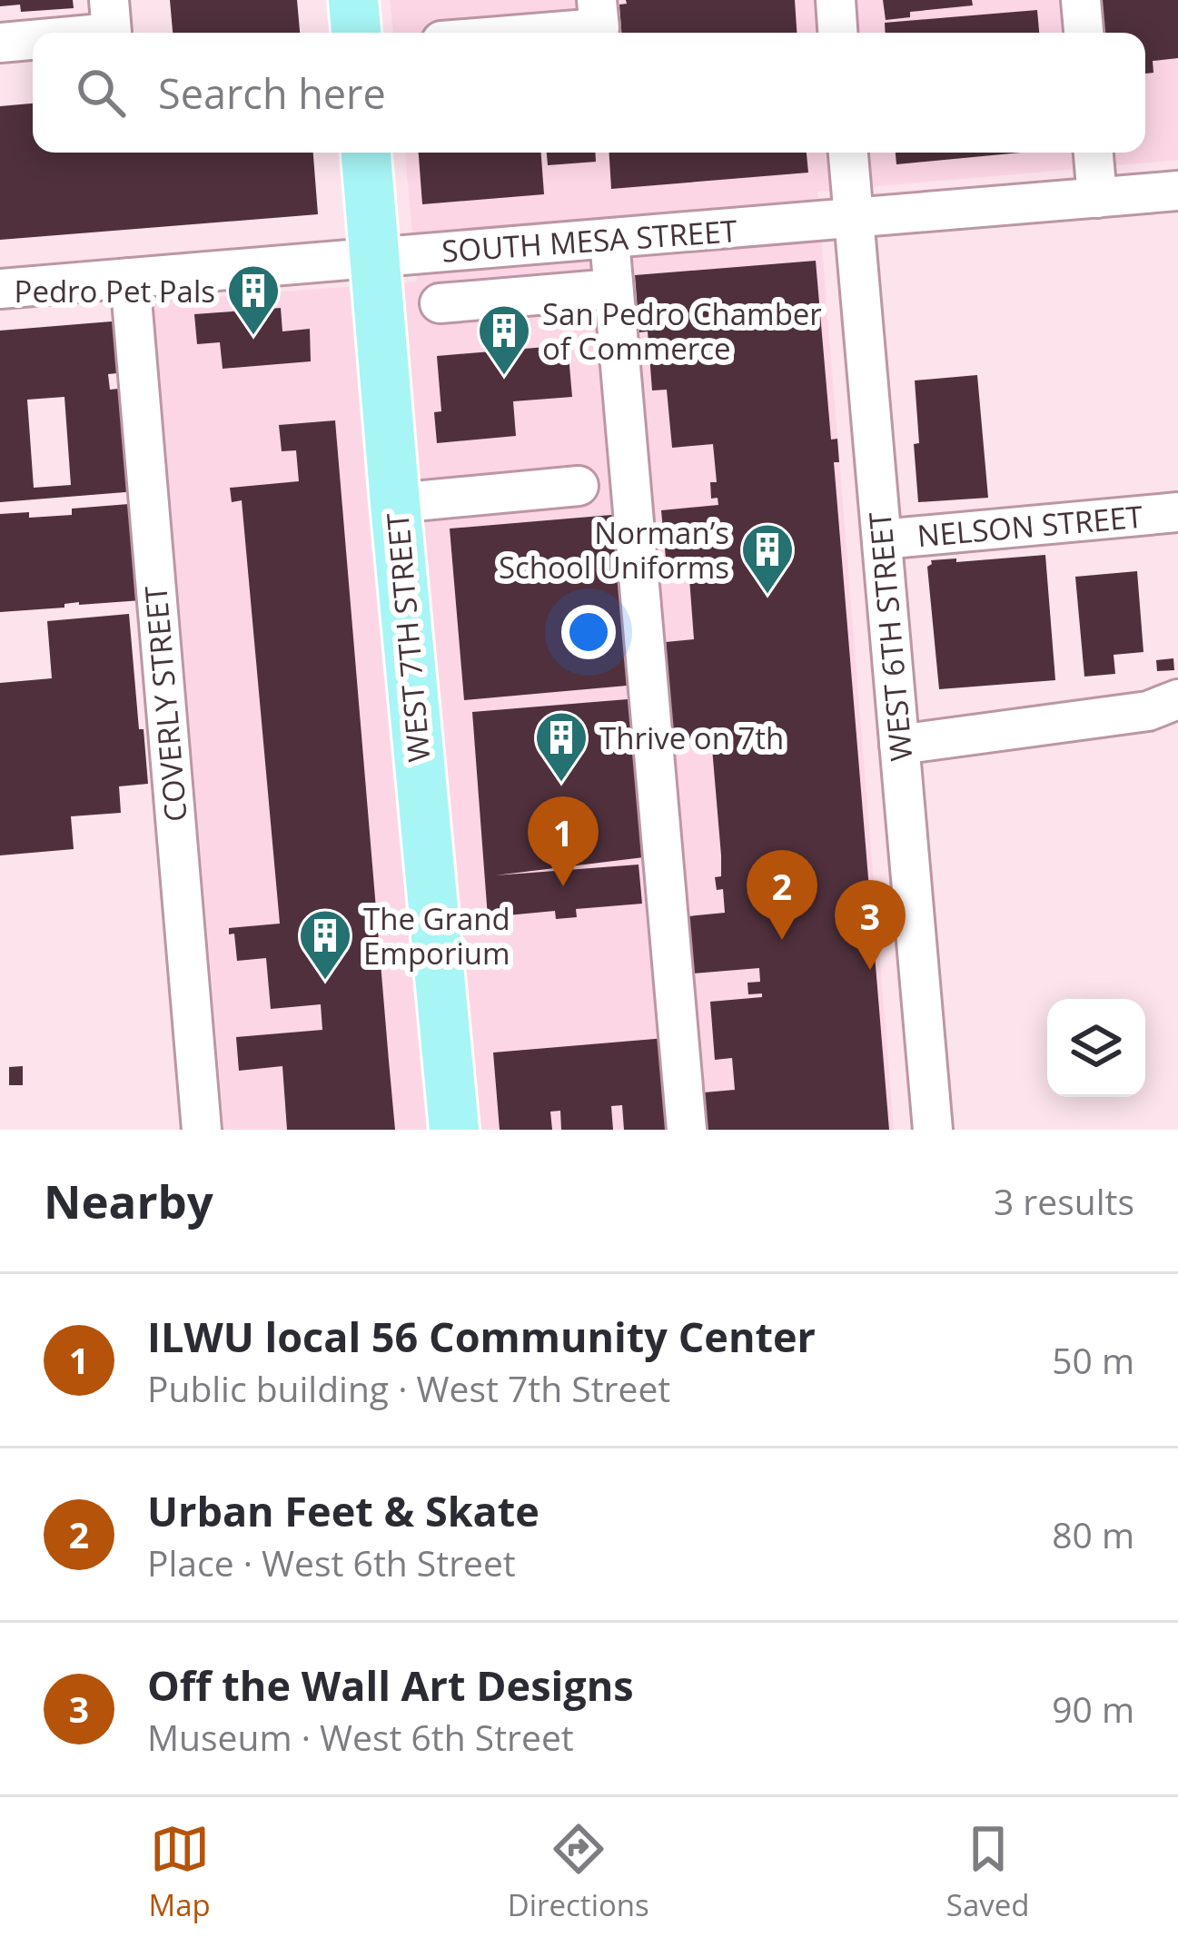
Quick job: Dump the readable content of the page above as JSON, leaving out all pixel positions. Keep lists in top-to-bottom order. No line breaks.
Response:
{"streets":{"main road":["WEST 7TH STREET"],"street":["SOUTH MESA STREET","NELSON STREET","WEST 6TH STREET","COVERLY STREET"]},"crossings":[["SOUTH MESA STREET","WEST 6TH STREET"],["SOUTH MESA STREET","WEST 7TH STREET"],["SOUTH MESA STREET","COVERLY STREET"],["NELSON STREET","WEST 6TH STREET"]],"places":{"building":["Pedro Pet Pals","San Pedro Chamber of Commerce","Norman’s School Uniforms","Thrive on 7th","The Grand Emporium"]},"page":{"search":"Search here","pins":["1","2","3"],"heading":["Nearby","3 results"],"list":[{"mark":"1","name":"ILWU local 56 Community Center","note":"Public building · West 7th Street","value":"50 m"},{"mark":"2","name":"Urban Feet & Skate","note":"Place · West 6th Street","value":"80 m"},{"mark":"3","name":"Off the Wall Art Designs","note":"Museum · West 6th Street","value":"90 m"}],"nav":["Map","Directions","Saved"]}}
